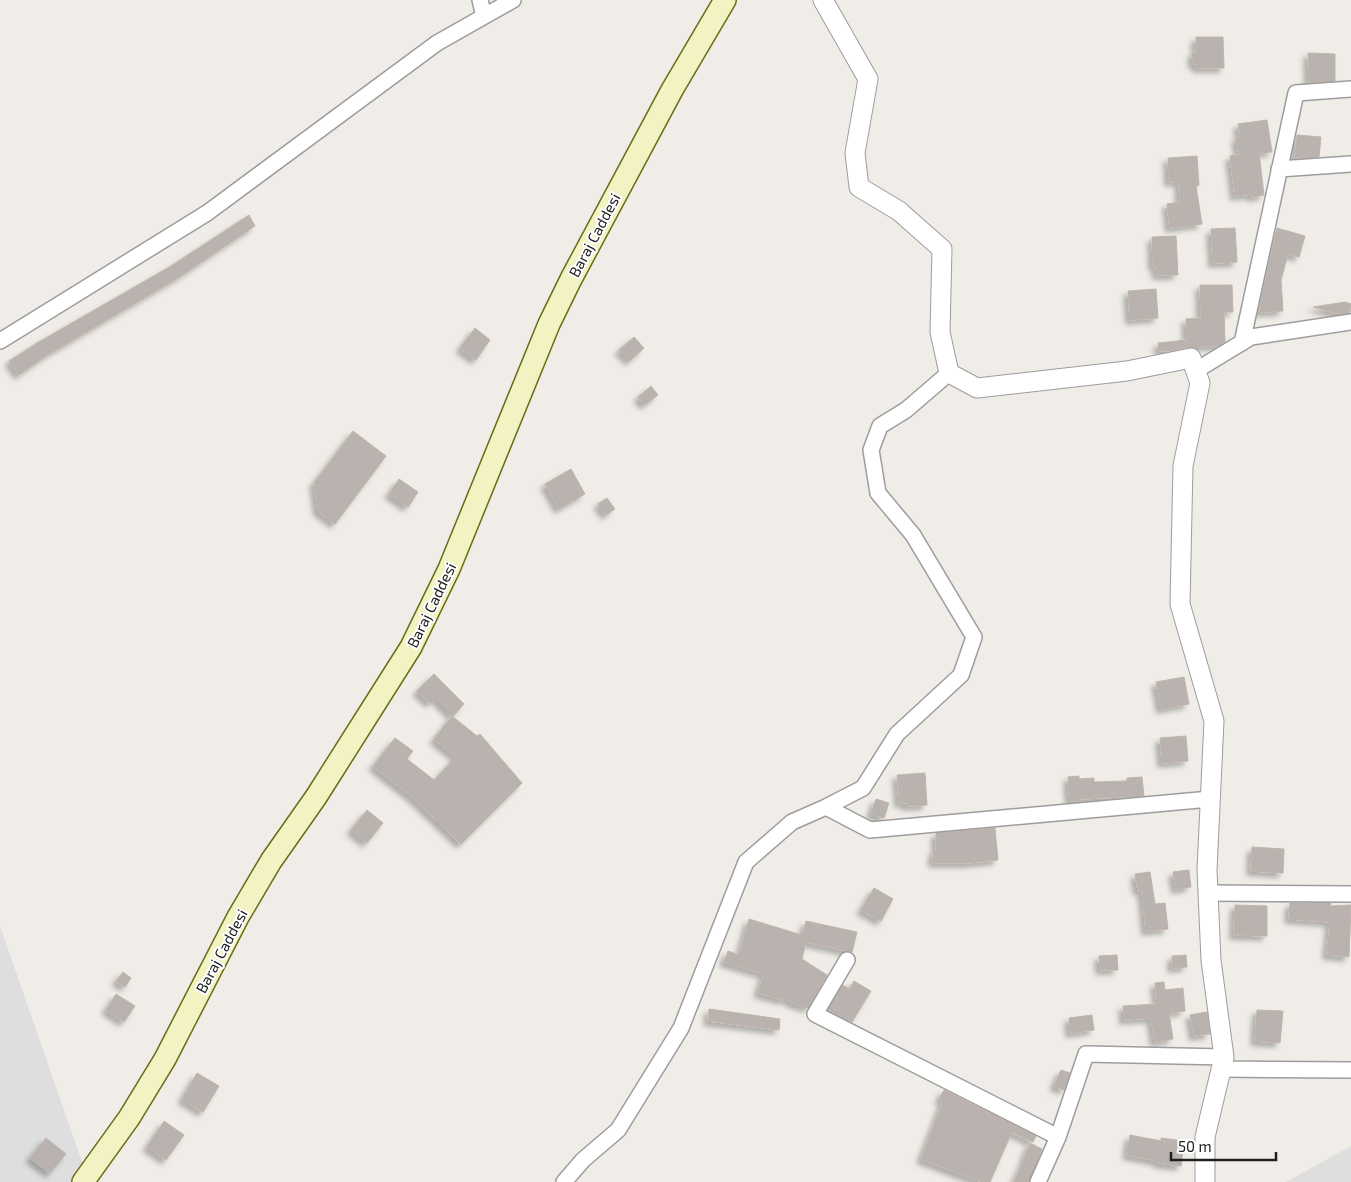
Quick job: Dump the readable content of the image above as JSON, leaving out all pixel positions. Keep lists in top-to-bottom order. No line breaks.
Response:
{"streets":{"main road":["Baraj Caddesi"]},"scale_bar":"50 m"}
